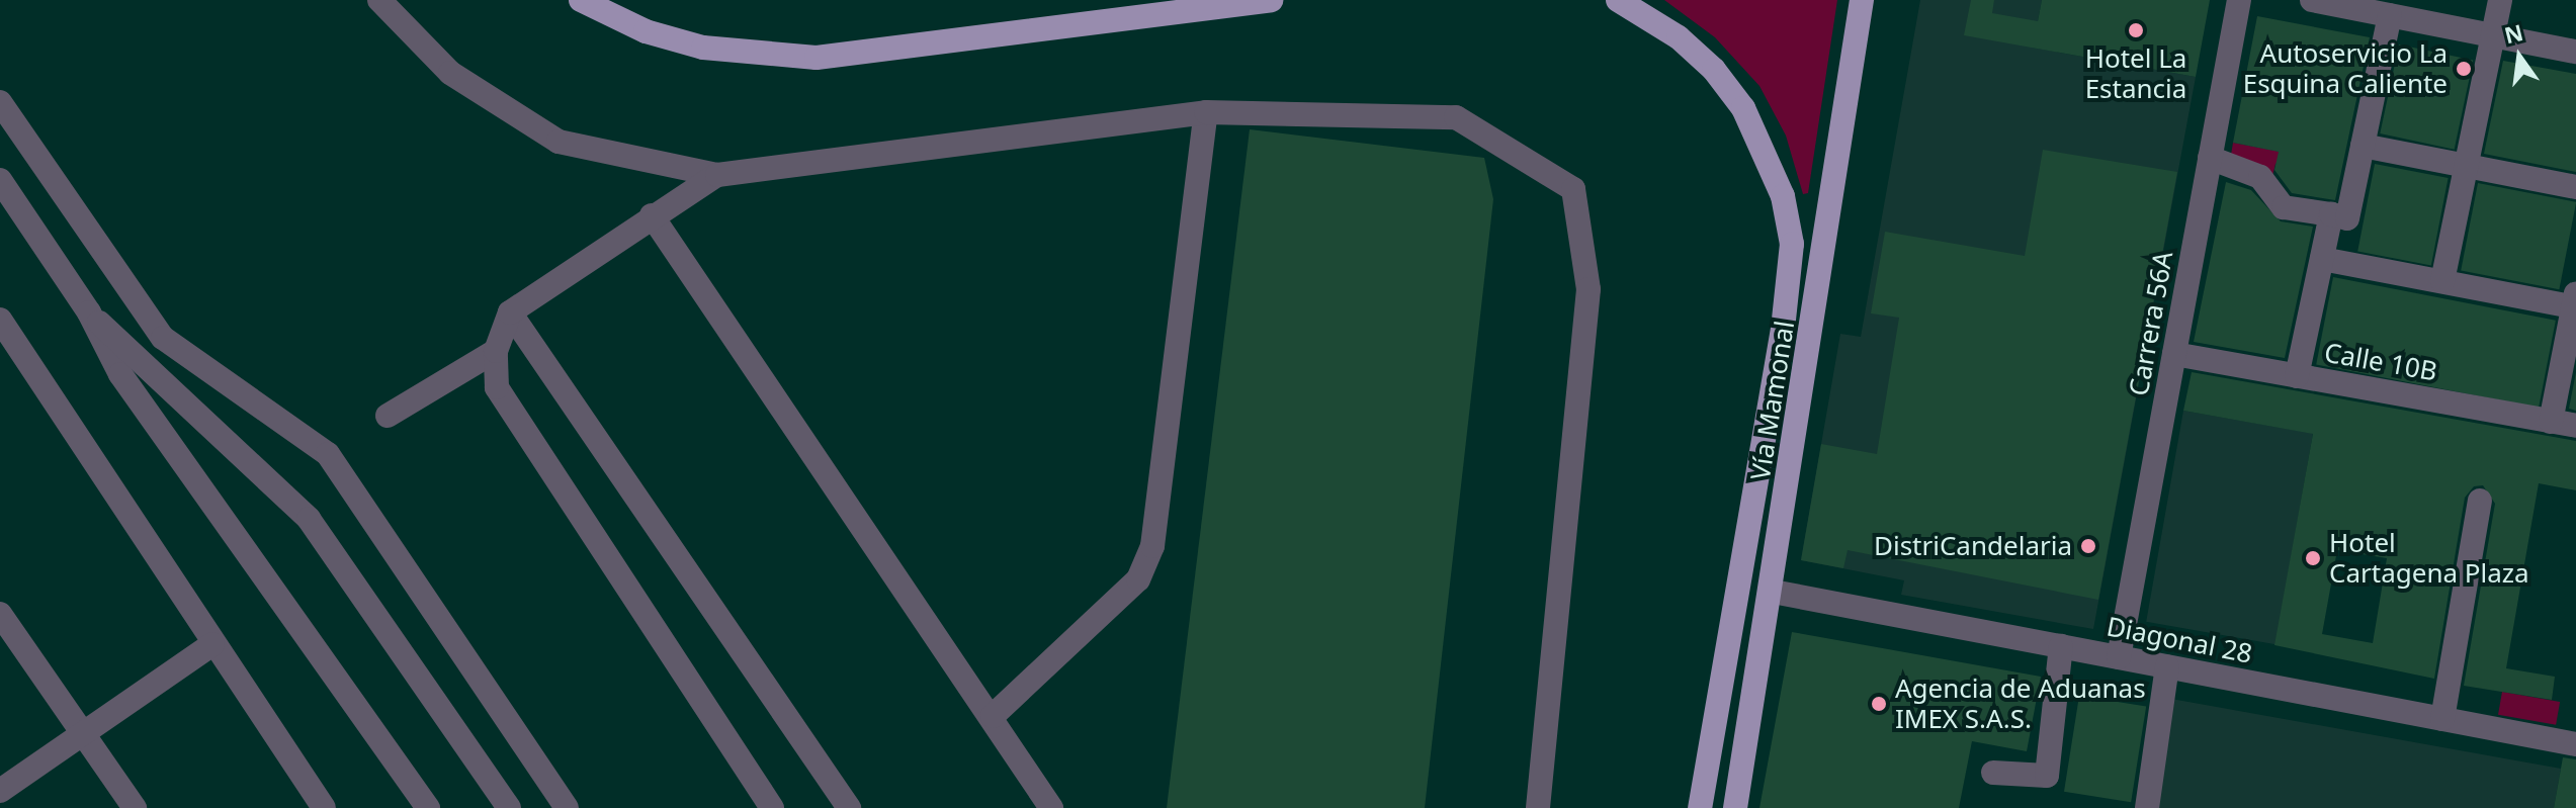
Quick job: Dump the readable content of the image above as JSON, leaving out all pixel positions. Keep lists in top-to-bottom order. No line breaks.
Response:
{"streets":{"main road":["Vía Mamonal"],"street":["Carrera 56A","Calle 10B","Diagonal 28"]},"crossings":[["Carrera 56A","Calle 10B"],["Carrera 56A","Diagonal 28"],["Vía Mamonal","Diagonal 28"]],"places":["Hotel La Estancia","Autoservicio La Esquina Caliente","DistriCandelaria","Hotel Cartagena Plaza","Agencia de Aduanas IMEX S.A.S."],"north":"top"}
